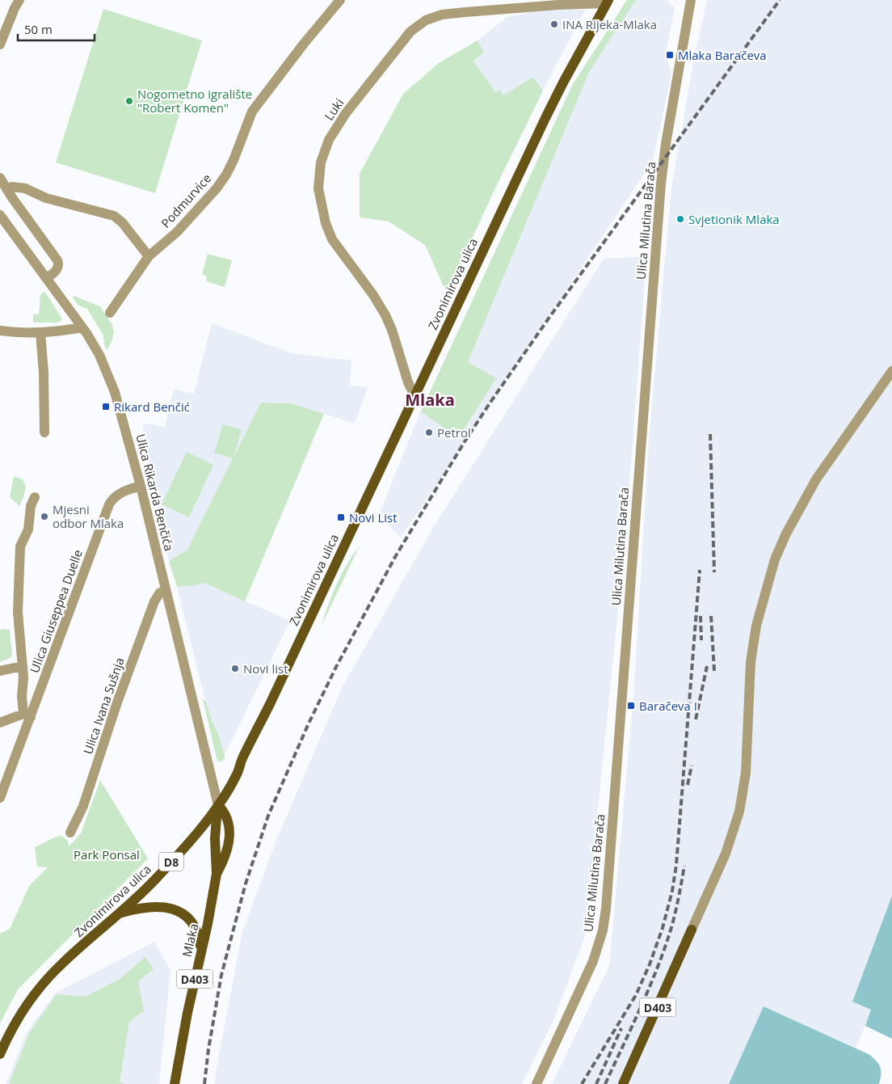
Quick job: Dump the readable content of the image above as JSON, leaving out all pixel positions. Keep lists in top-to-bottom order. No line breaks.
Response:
{"streets":{"main road":["Zvonimirova ulica","D8","Mlaka","D403"],"street":["Luki","Podmurvice","Ulica Milutina Barača","Ulica Rikarda Benčića","Ulica Giuseppea Duelle","Ulica Ivana Sušnja"]},"crossings":[["Luki","Zvonimirova ulica"],["Zvonimirova ulica","Ulica Rikarda Benčića"],["Zvonimirova ulica","D403"],["Ulica Rikarda Benčića","Ulica Giuseppea Duelle"],["Ulica Rikarda Benčića","Ulica Ivana Sušnja"],["Ulica Rikarda Benčića","D403"],["Mlaka","D403"]],"districts":["Mlaka"],"parks":["Park Ponsal"],"places":{"other":["INA Rijeka-Mlaka","Nogometno igralište \"Robert Komen\"","Svjetionik Mlaka","Petrol","Mjesni odbor Mlaka","Novi list"],"transit":["Mlaka Baračeva","Rikard Benčić","Novi List","Baračeva I"]},"scale_bar":"50 m"}
